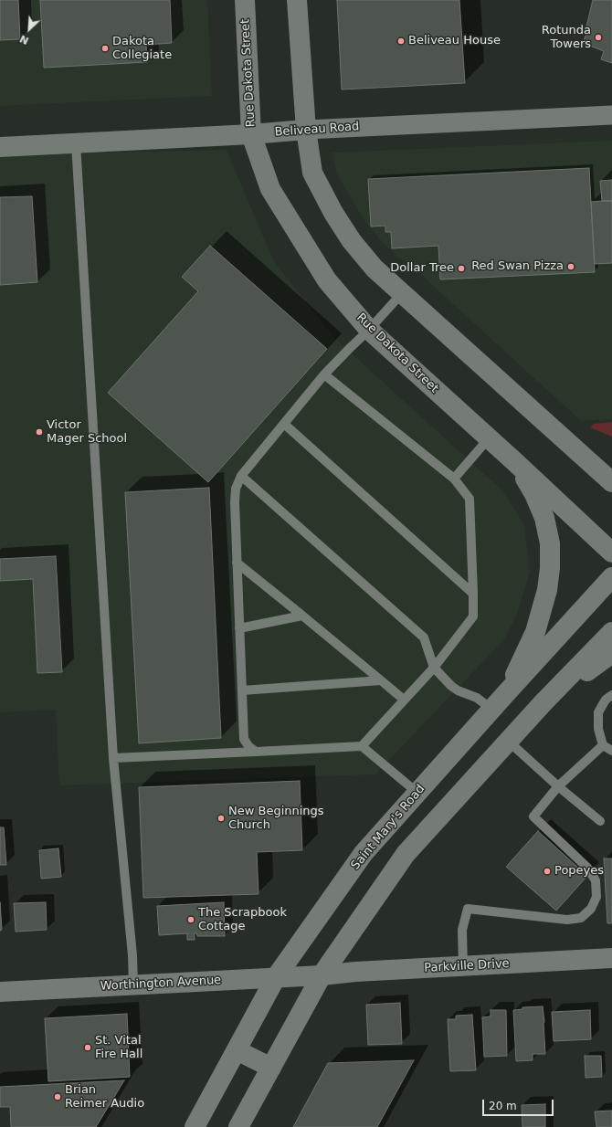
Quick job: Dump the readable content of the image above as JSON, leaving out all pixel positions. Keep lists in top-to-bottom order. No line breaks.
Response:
{"streets":{"main road":["Rue Dakota Street","Beliveau Road","Saint Mary's Road","Parkville Drive","Worthington Avenue"]},"crossings":[["Rue Dakota Street","Beliveau Road"],["Saint Mary's Road","Worthington Avenue"],["Parkville Drive","Worthington Avenue"]],"places":["Rotunda Towers","Beliveau House","Dakota Collegiate","Red Swan Pizza","Dollar Tree","Victor Mager School","New Beginnings Church","Popeyes","The Scrapbook Cottage","St. Vital Fire Hall","Brian Reimer Audio"],"scale_bar":"20 m","north":"bottom left"}
